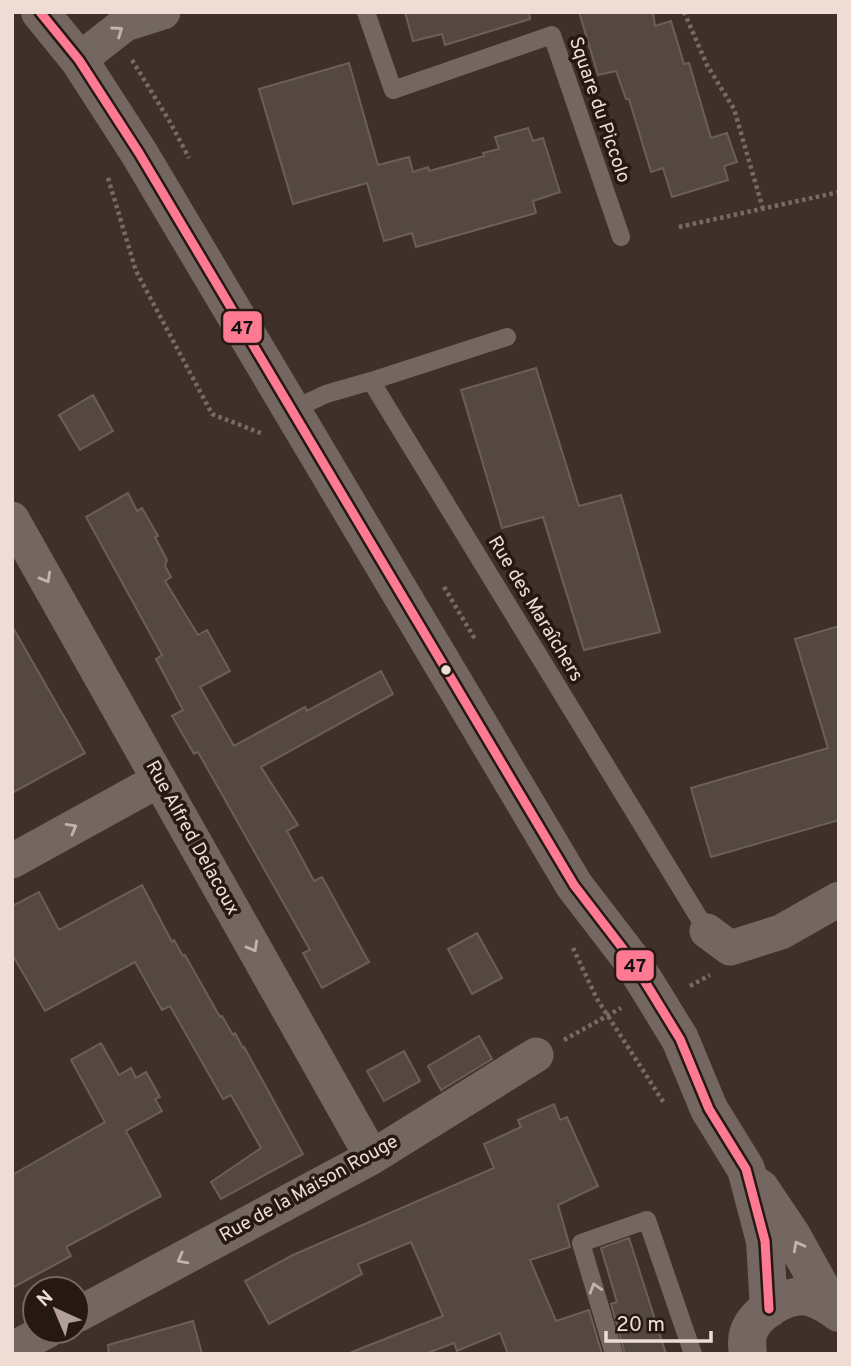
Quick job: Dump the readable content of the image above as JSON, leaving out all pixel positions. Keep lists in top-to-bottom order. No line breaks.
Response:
{"streets":{"street":["Rue Alfred Delacoux","Rue de la Maison Rouge"],"lane":["Square du Piccolo","Rue des Maraîchers"]},"crossings":[["Rue Alfred Delacoux","Rue de la Maison Rouge"]],"one_way":["Rue de la Maison Rouge"],"lines":["transit line 47"],"scale_bar":"20 m","north":"top left"}
